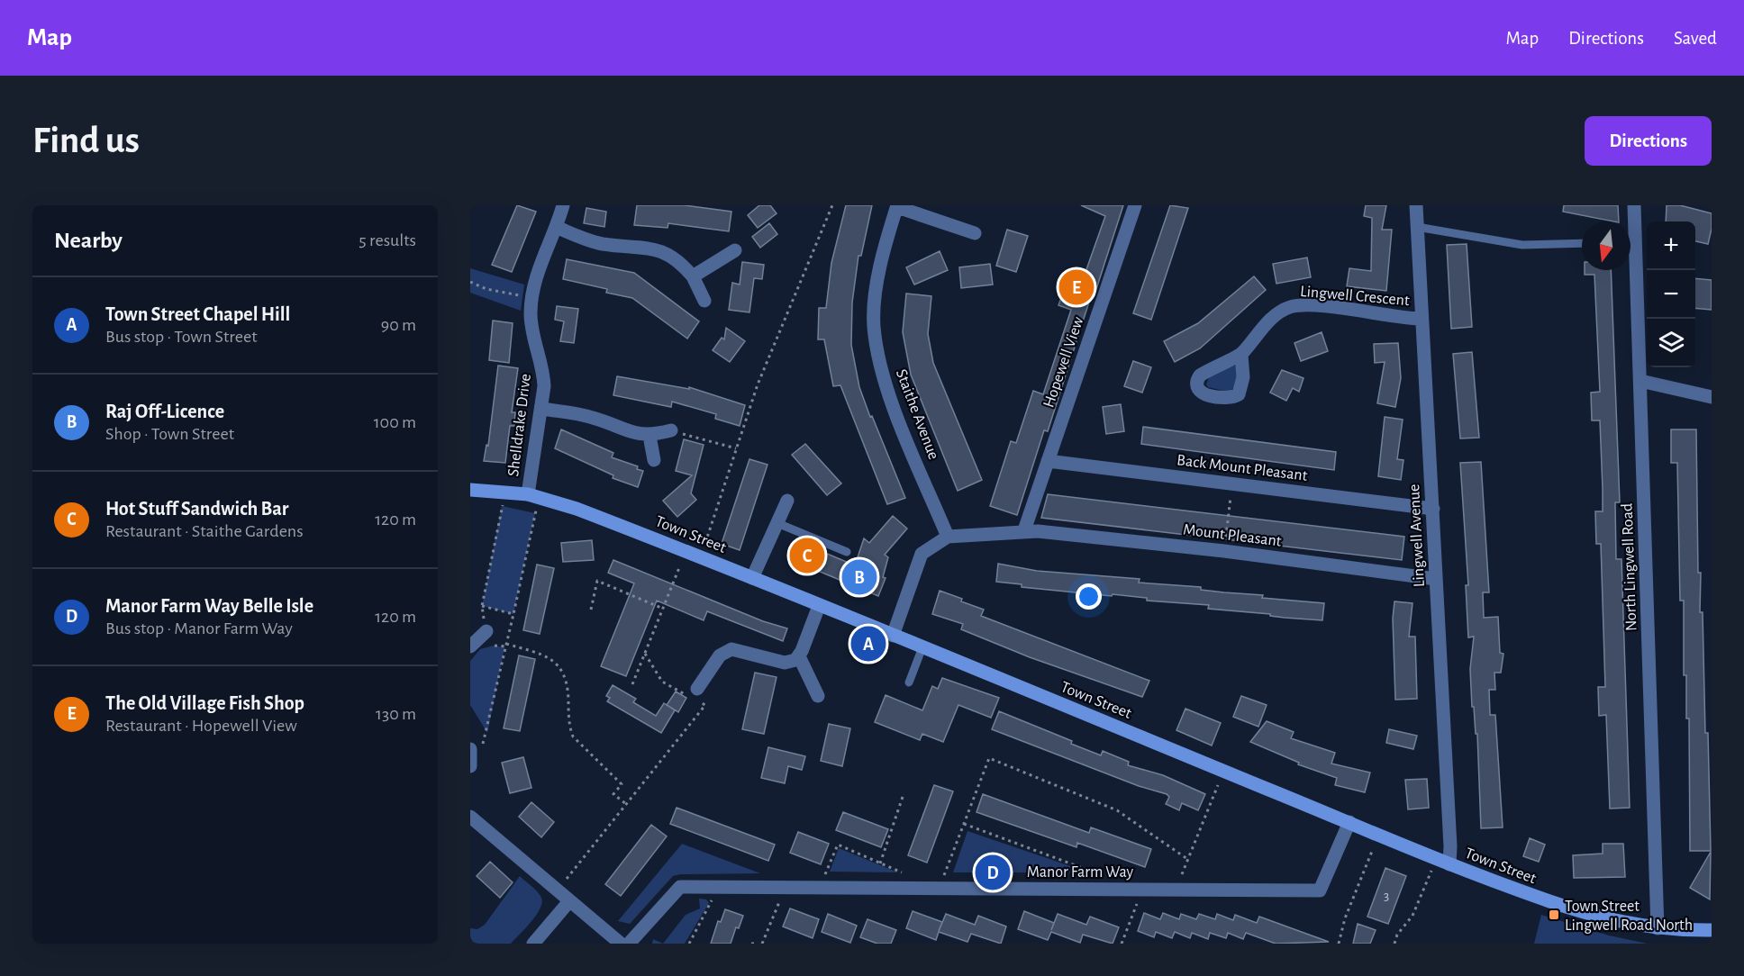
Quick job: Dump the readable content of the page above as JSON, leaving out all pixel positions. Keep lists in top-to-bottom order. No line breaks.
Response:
{"streets":{"street":["Lingwell Crescent","Hopewell View","Staithe Avenue","Shelldrake Drive","Back Mount Pleasant","Town Street","Mount Pleasant","Lingwell Avenue","North Lingwell Road","Manor Farm Way"]},"crossings":[["Lingwell Crescent","Lingwell Avenue"],["Hopewell View","Back Mount Pleasant"],["Hopewell View","Mount Pleasant"],["Staithe Avenue","Mount Pleasant"],["Shelldrake Drive","Town Street"],["Back Mount Pleasant","Lingwell Avenue"],["Town Street","Lingwell Avenue"],["Town Street","North Lingwell Road"],["Town Street","Manor Farm Way"],["Mount Pleasant","Lingwell Avenue"]],"places":{"transit":["Town Street Lingwell Road North"]},"house_numbers":["3"],"north":"bottom","page":{"header":"Map","nav":["Map","Directions","Saved"],"buttons":"Directions","title":"Find us","heading":["Nearby","5 results"],"map_buttons":["+","−"],"pins":["E","C","B","A","D"],"list":[{"mark":"A","name":"Town Street Chapel Hill","note":"Bus stop · Town Street","value":"90 m"},{"mark":"B","name":"Raj Off-Licence","note":"Shop · Town Street","value":"100 m"},{"mark":"C","name":"Hot Stuff Sandwich Bar","note":"Restaurant · Staithe Gardens","value":"120 m"},{"mark":"D","name":"Manor Farm Way Belle Isle","note":"Bus stop · Manor Farm Way","value":"120 m"},{"mark":"E","name":"The Old Village Fish Shop","note":"Restaurant · Hopewell View","value":"130 m"}]}}
